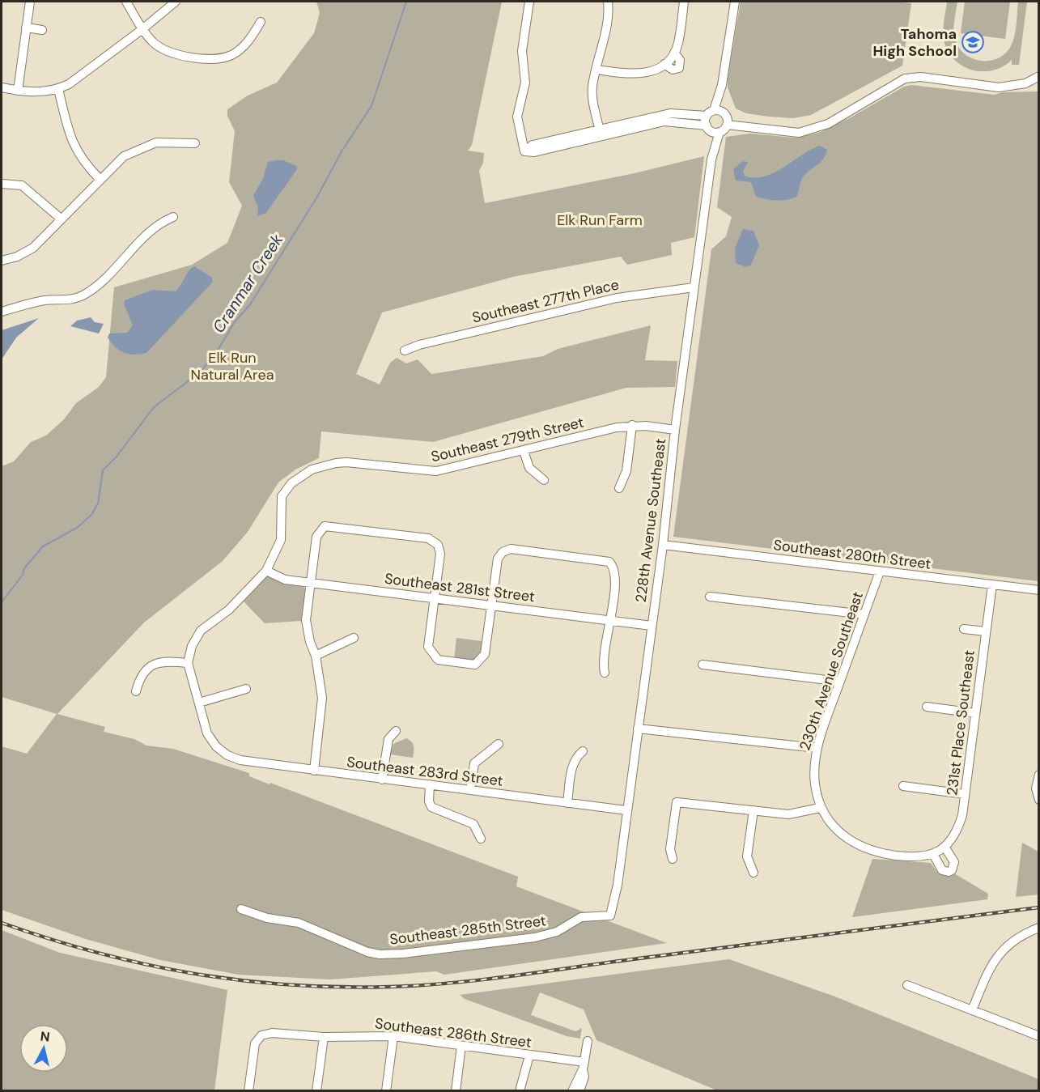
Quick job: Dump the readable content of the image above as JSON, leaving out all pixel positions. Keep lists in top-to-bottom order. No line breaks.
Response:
{"streets":{"street":["Southeast 277th Place","Southeast 279th Street","228th Avenue Southeast","Southeast 280th Street","Southeast 281st Street","230th Avenue Southeast","231st Place Southeast","Southeast 283rd Street","Southeast 285th Street","Southeast 286th Street"]},"crossings":[["Southeast 277th Place","228th Avenue Southeast"],["Southeast 279th Street","228th Avenue Southeast"],["Southeast 279th Street","Southeast 281st Street"],["228th Avenue Southeast","Southeast 280th Street"],["228th Avenue Southeast","Southeast 281st Street"],["228th Avenue Southeast","Southeast 283rd Street"],["228th Avenue Southeast","Southeast 285th Street"],["Southeast 280th Street","230th Avenue Southeast"],["Southeast 280th Street","231st Place Southeast"]],"water":["Cranmar Creek"],"parks":["Elk Run Farm","Elk Run Natural Area"],"places":{"school or university":["Tahoma High School"]},"north":"top"}
